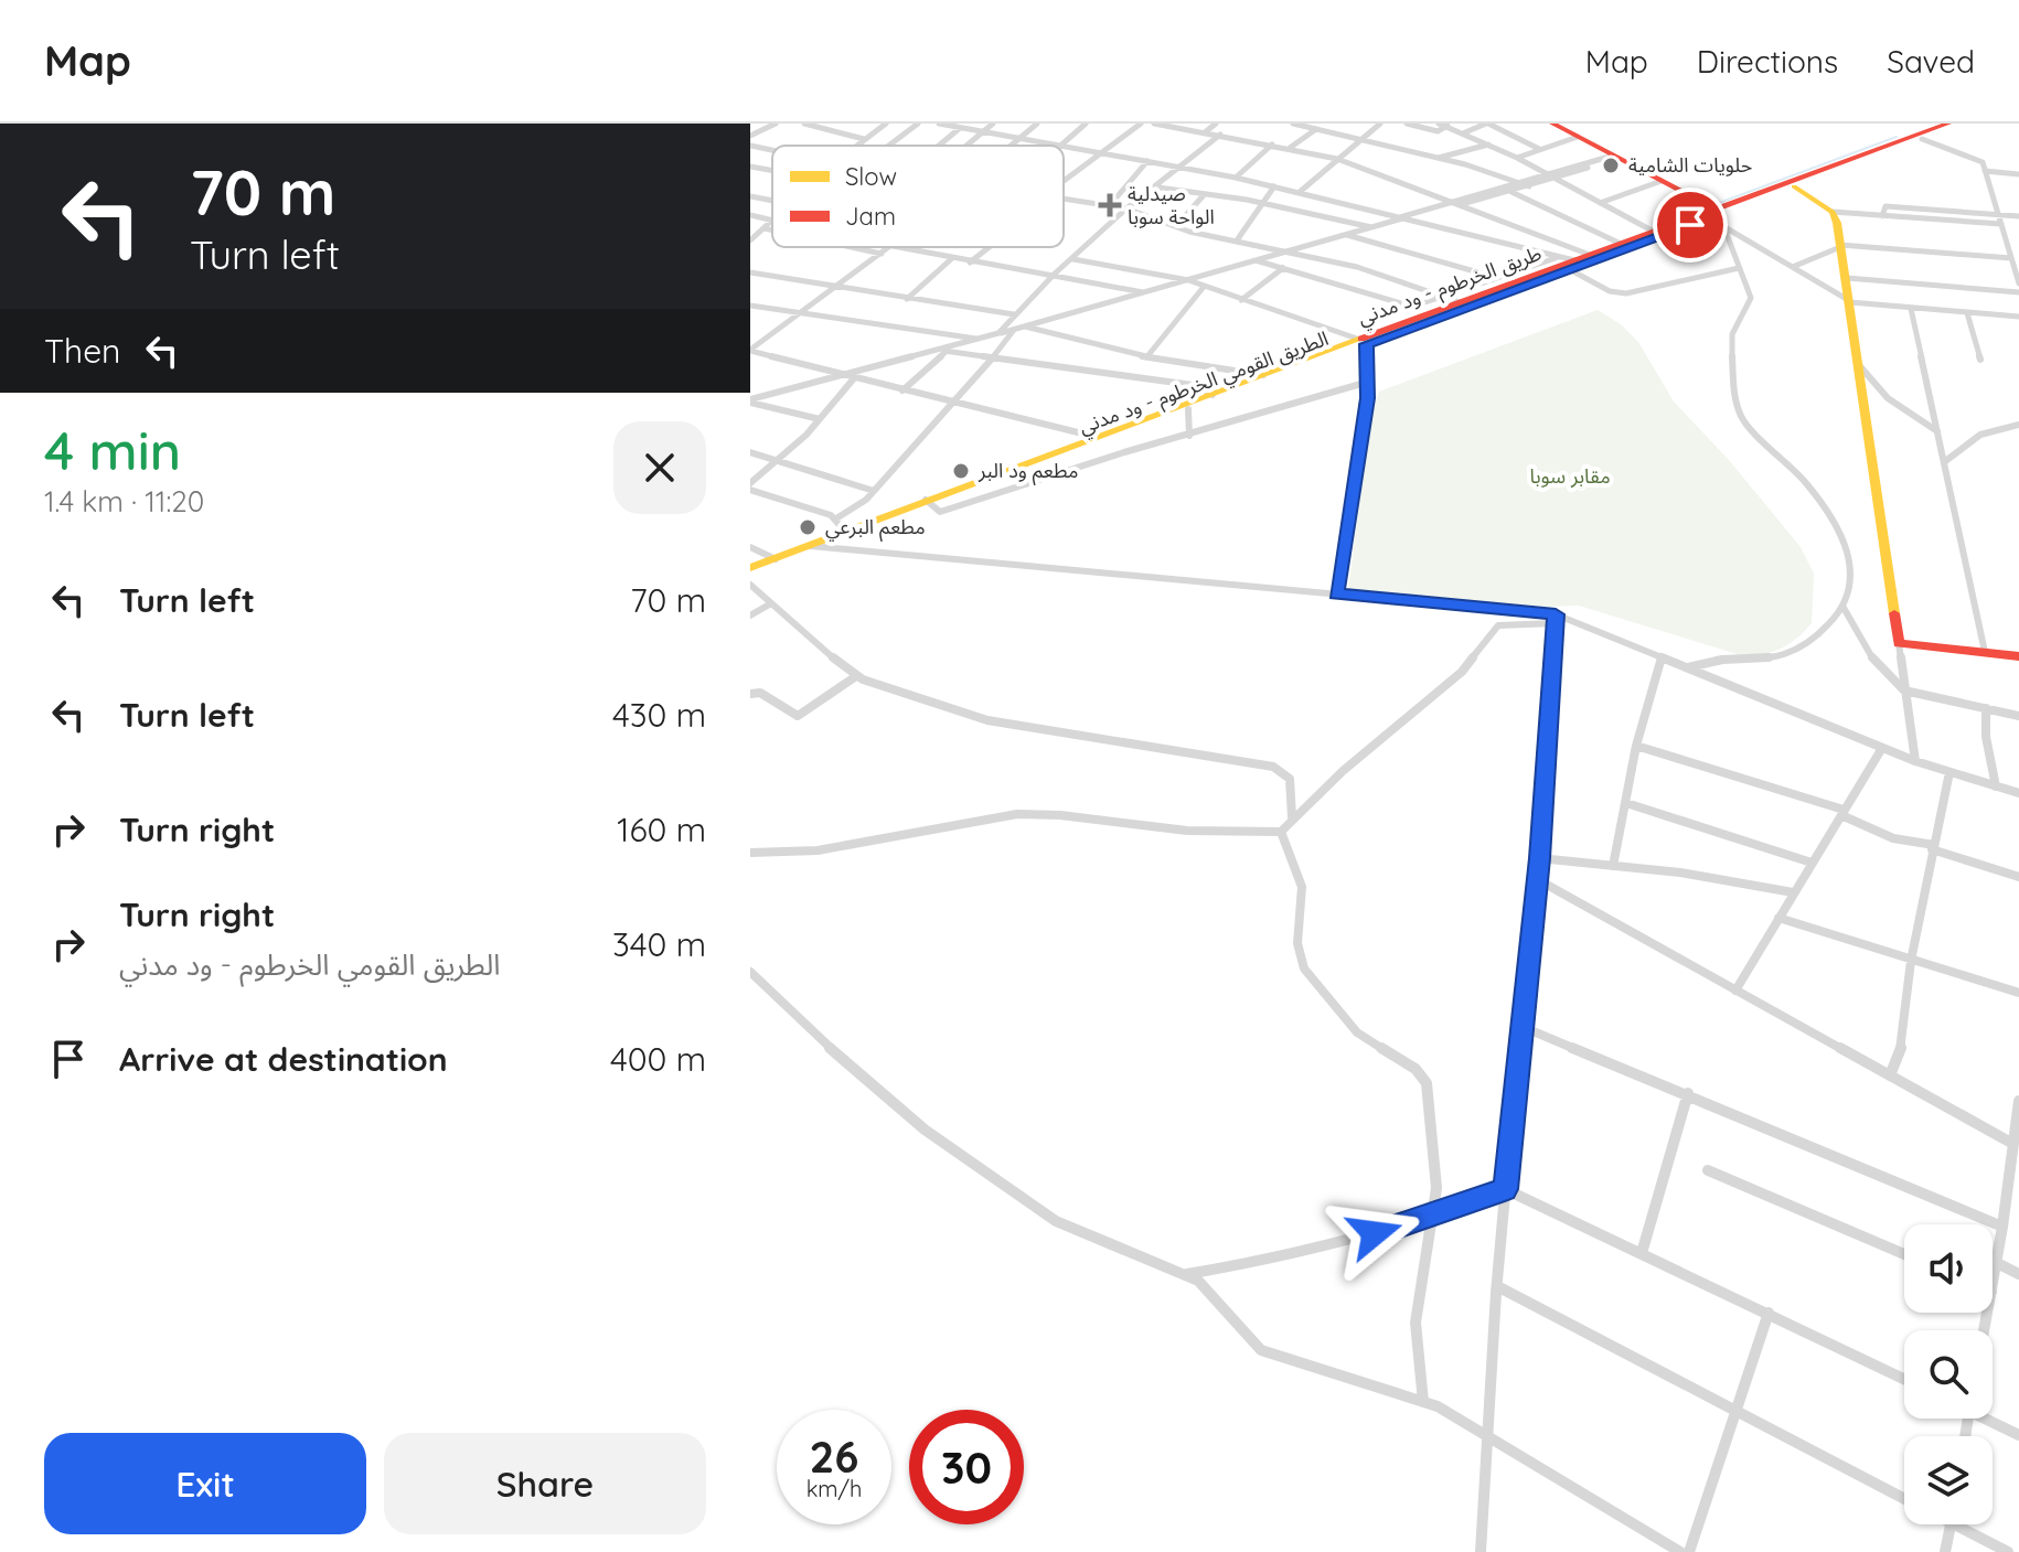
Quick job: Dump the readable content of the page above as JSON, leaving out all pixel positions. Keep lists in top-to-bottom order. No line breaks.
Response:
{"streets":{"main road":["طريق الخرطوم - ود مدني","الطريق القومي الخرطوم - ود مدني"]},"crossings":[["طريق الخرطوم - ود مدني","الطريق القومي الخرطوم - ود مدني"]],"parks":["مقابر سوبا"],"places":{"other":["حلويات الشامية","مطعم ود البر","مطعم البرعي"],"health":["صيدلية الواحة سوبا"]},"legend":["Slow","Jam"],"page":{"header":"Map","nav":["Map","Directions","Saved"],"turn":["70 m","Turn left"],"then":"Then","heading":["4 min","1.4 km · 11:20"],"list":[{"name":"Turn left","value":"70 m"},{"name":"Turn left","value":"430 m"},{"name":"Turn right","value":"160 m"},{"name":"Turn right","note":"الطريق القومي الخرطوم - ود مدني","value":"340 m"},{"name":"Arrive at destination","value":"400 m"}],"speed":"26 km/h","limit":"30","buttons":["Exit","Share"]}}
